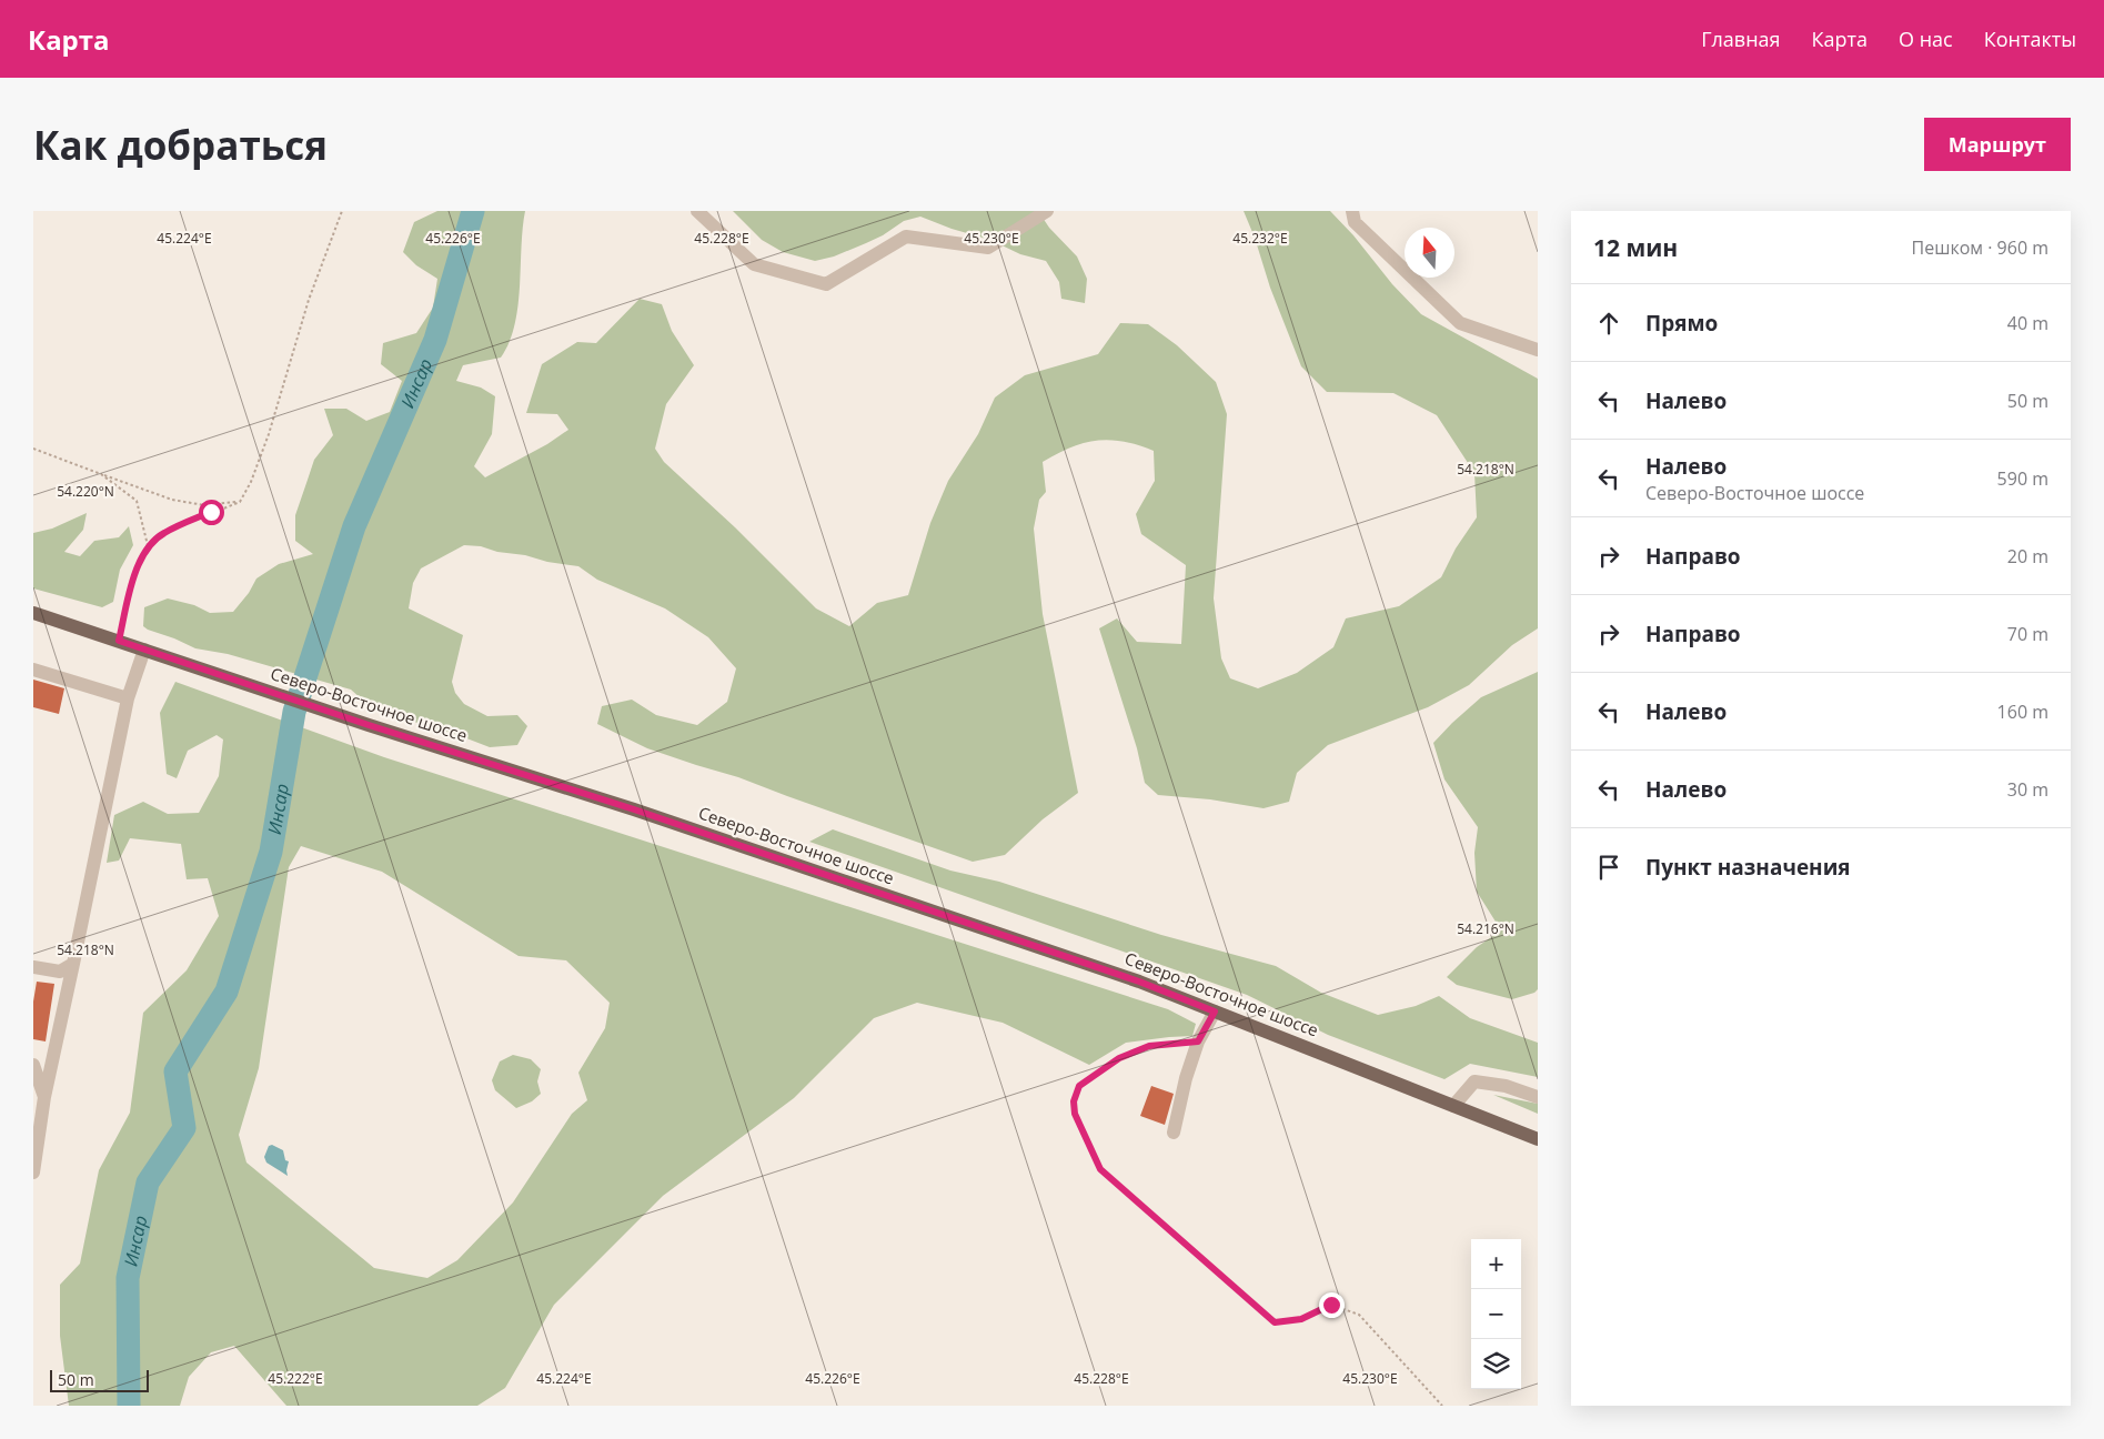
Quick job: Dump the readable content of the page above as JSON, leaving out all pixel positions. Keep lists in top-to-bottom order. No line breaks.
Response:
{"streets":{"main road":["Северо-Восточное шоссе"]},"water":["Инсар"],"scale_bar":"50 m","north":"top","page":{"header":"Карта","nav":["Главная","Карта","О нас","Контакты"],"buttons":"Маршрут","title":"Как добраться","heading":["12 мин","Пешком · 960 m"],"list":[["Прямо","40 m"],["Налево","50 m"],["Налево","Северо-Восточное шоссе","590 m"],["Направо","20 m"],["Направо","70 m"],["Налево","160 m"],["Налево","30 m"],"Пункт назначения"],"map_buttons":["+","−"],"scale":"50 m"},"coordinates":["45.224°E","45.226°E","45.228°E","45.230°E","45.232°E","54.218°N","54.220°N","54.216°N","45.222°E"]}
